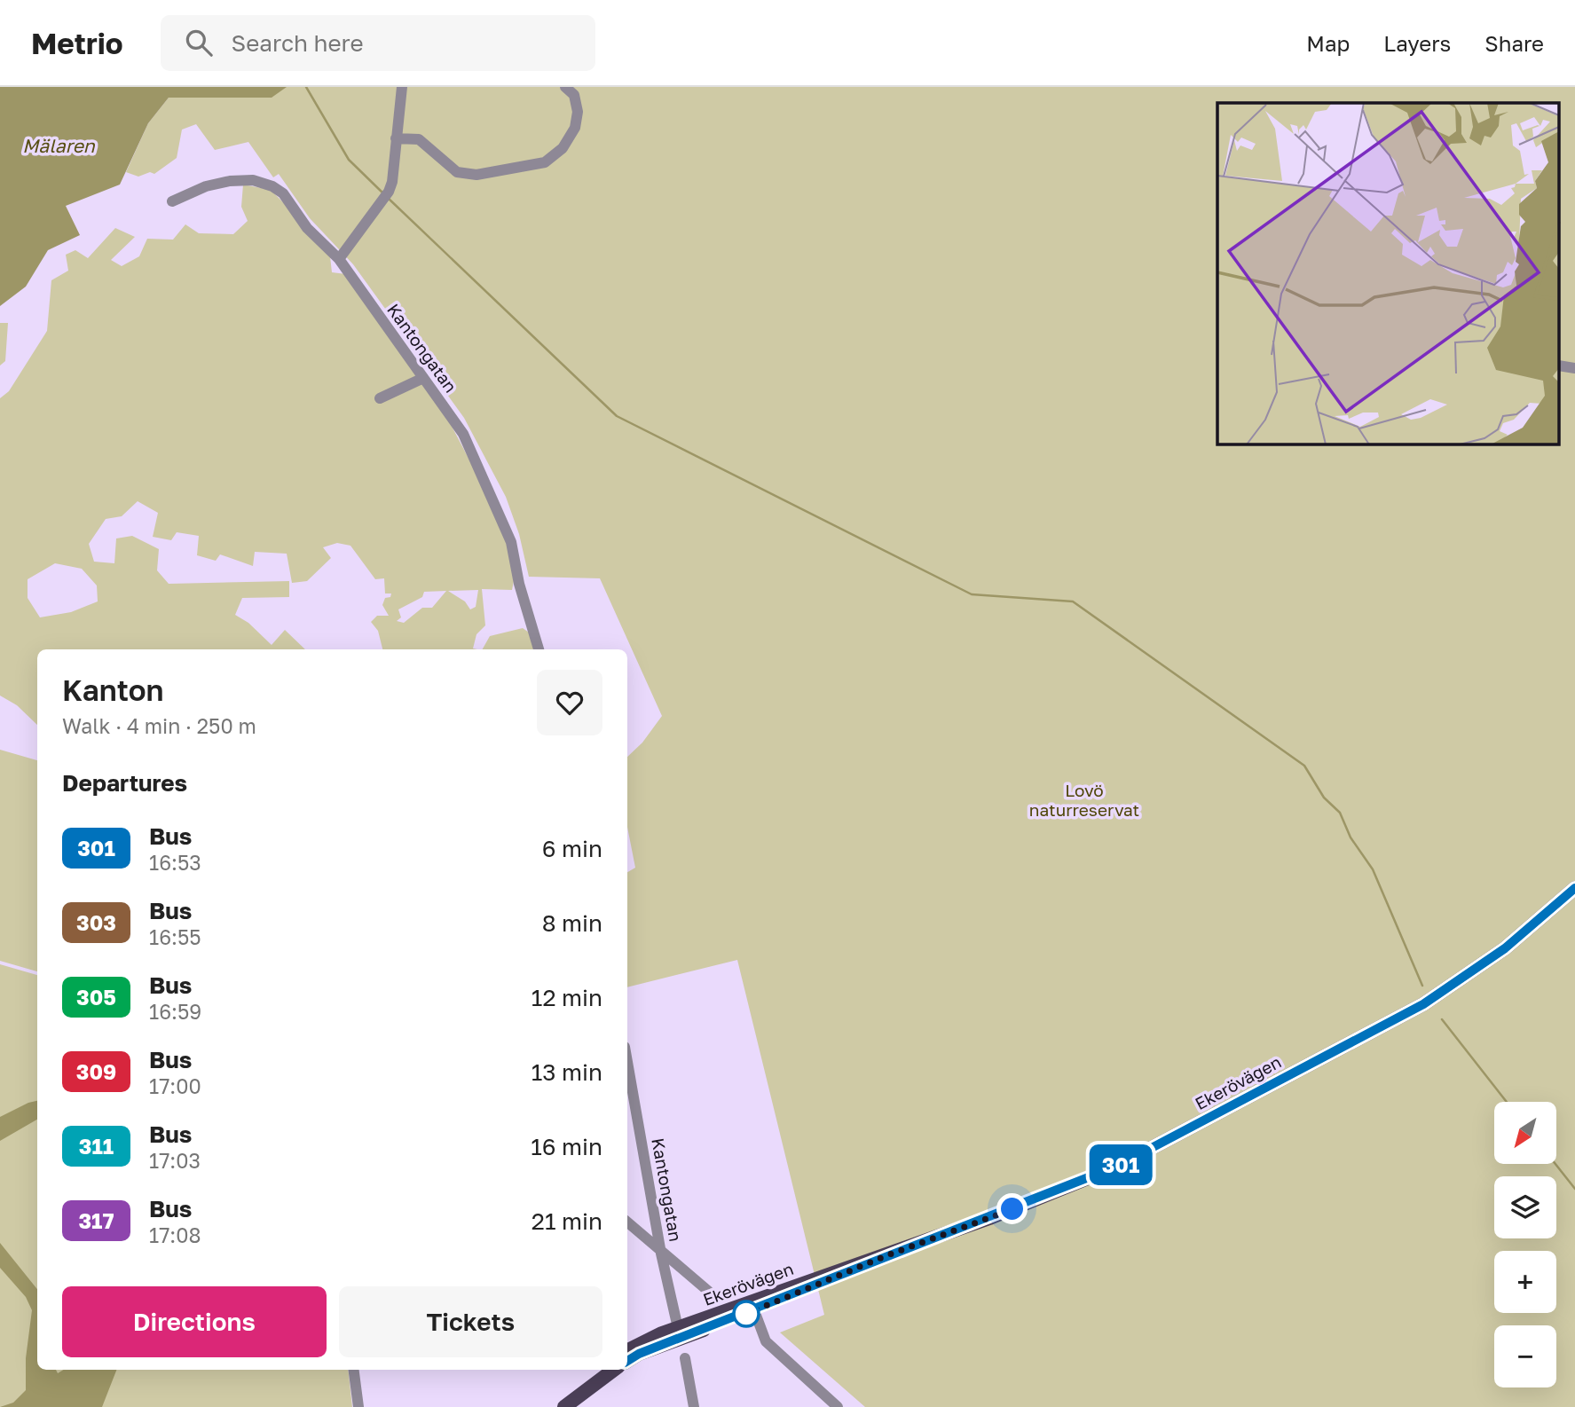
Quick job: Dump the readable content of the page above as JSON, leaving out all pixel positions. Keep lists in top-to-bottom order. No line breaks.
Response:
{"streets":{"main road":["Ekerövägen"],"street":["Kantongatan"]},"crossings":[["Kantongatan","Ekerövägen"]],"water":["Mälaren"],"parks":["Lovö naturreservat"],"lines":["bus line 301"],"north":"bottom left","page":{"header":"Metrio","search":"Search here","nav":["Map","Layers","Share"],"on_map":"301","heading":[["Kanton","Walk · 4 min · 250 m"],"Departures"],"list":[{"mark":"301","name":"Bus","note":"16:53","value":"6 min"},{"mark":"303","name":"Bus","note":"16:55","value":"8 min"},{"mark":"305","name":"Bus","note":"16:59","value":"12 min"},{"mark":"309","name":"Bus","note":"17:00","value":"13 min"},{"mark":"311","name":"Bus","note":"17:03","value":"16 min"},{"mark":"317","name":"Bus","note":"17:08","value":"21 min"}],"map_buttons":["+","−"],"buttons":["Directions","Tickets"]}}
